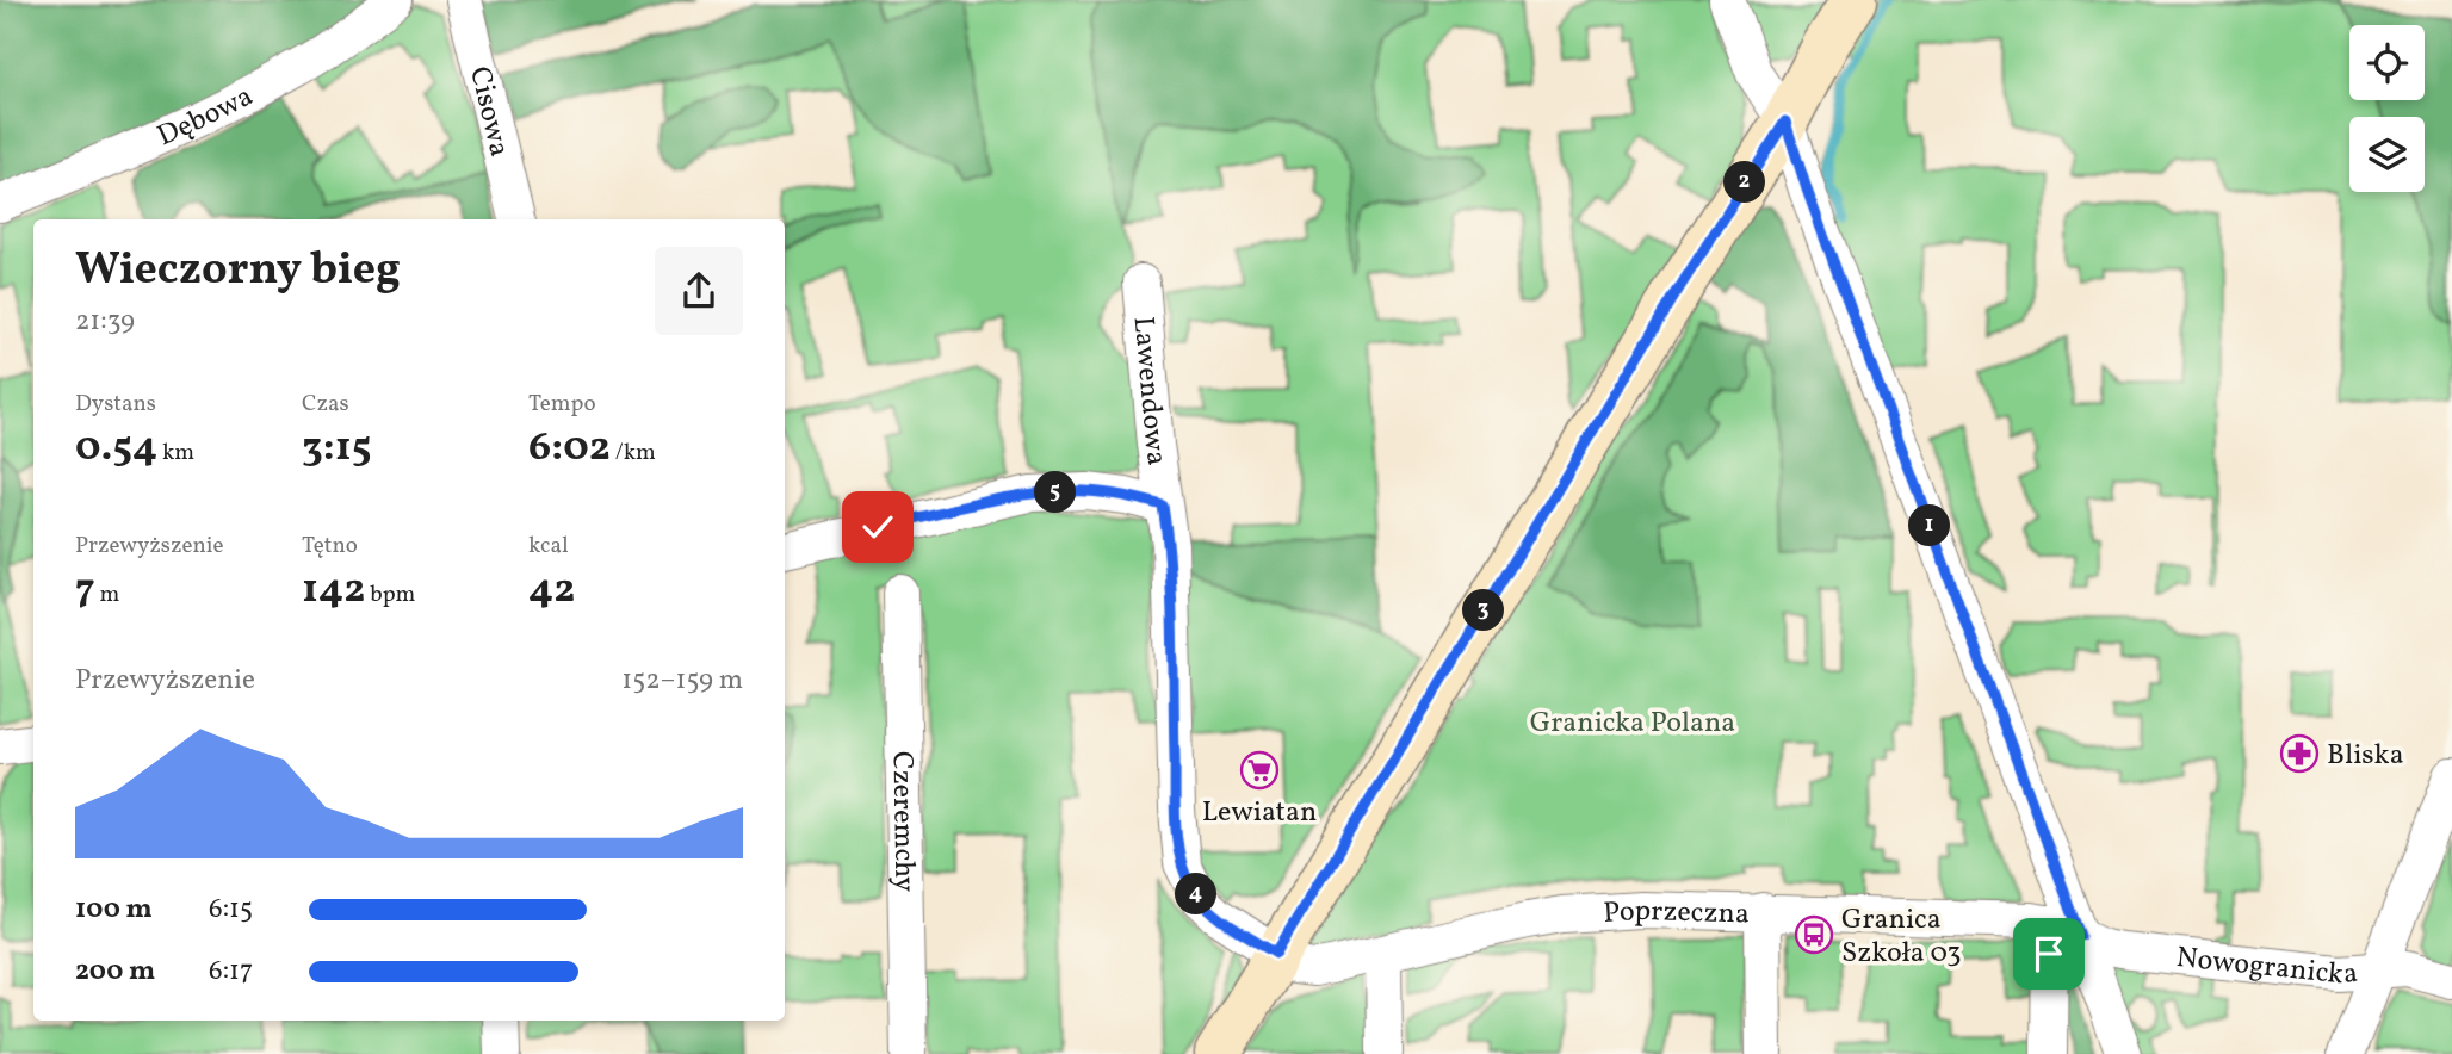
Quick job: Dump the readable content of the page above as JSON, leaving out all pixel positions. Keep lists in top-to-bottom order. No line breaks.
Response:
{"streets":{"street":["Cisowa","Dębowa","Lawendowa","Czeremchy","Poprzeczna","Nowogranicka"]},"crossings":[["Lawendowa","Poprzeczna"],["Poprzeczna","Nowogranicka"]],"parks":["Granicka Polana"],"places":{"pharmacy":["Bliska"],"supermarket":["Lewiatan"],"bus stop":["Granica Szkoła 03"]},"page":{"pins":["2","5","1","3","4"],"heading":["Wieczorny bieg","21:39"],"stats":[["Dystans","0.54 km"],["Czas","3:15"],["Tempo","6:02 /km"],["Przewyższenie","7 m"],["Tętno","142 bpm"],["kcal","42"]],"chart":["Przewyższenie","152–159 m"],"list":[{"name":"100 m","note":"6:15"},{"name":"200 m","note":"6:17"}]}}
